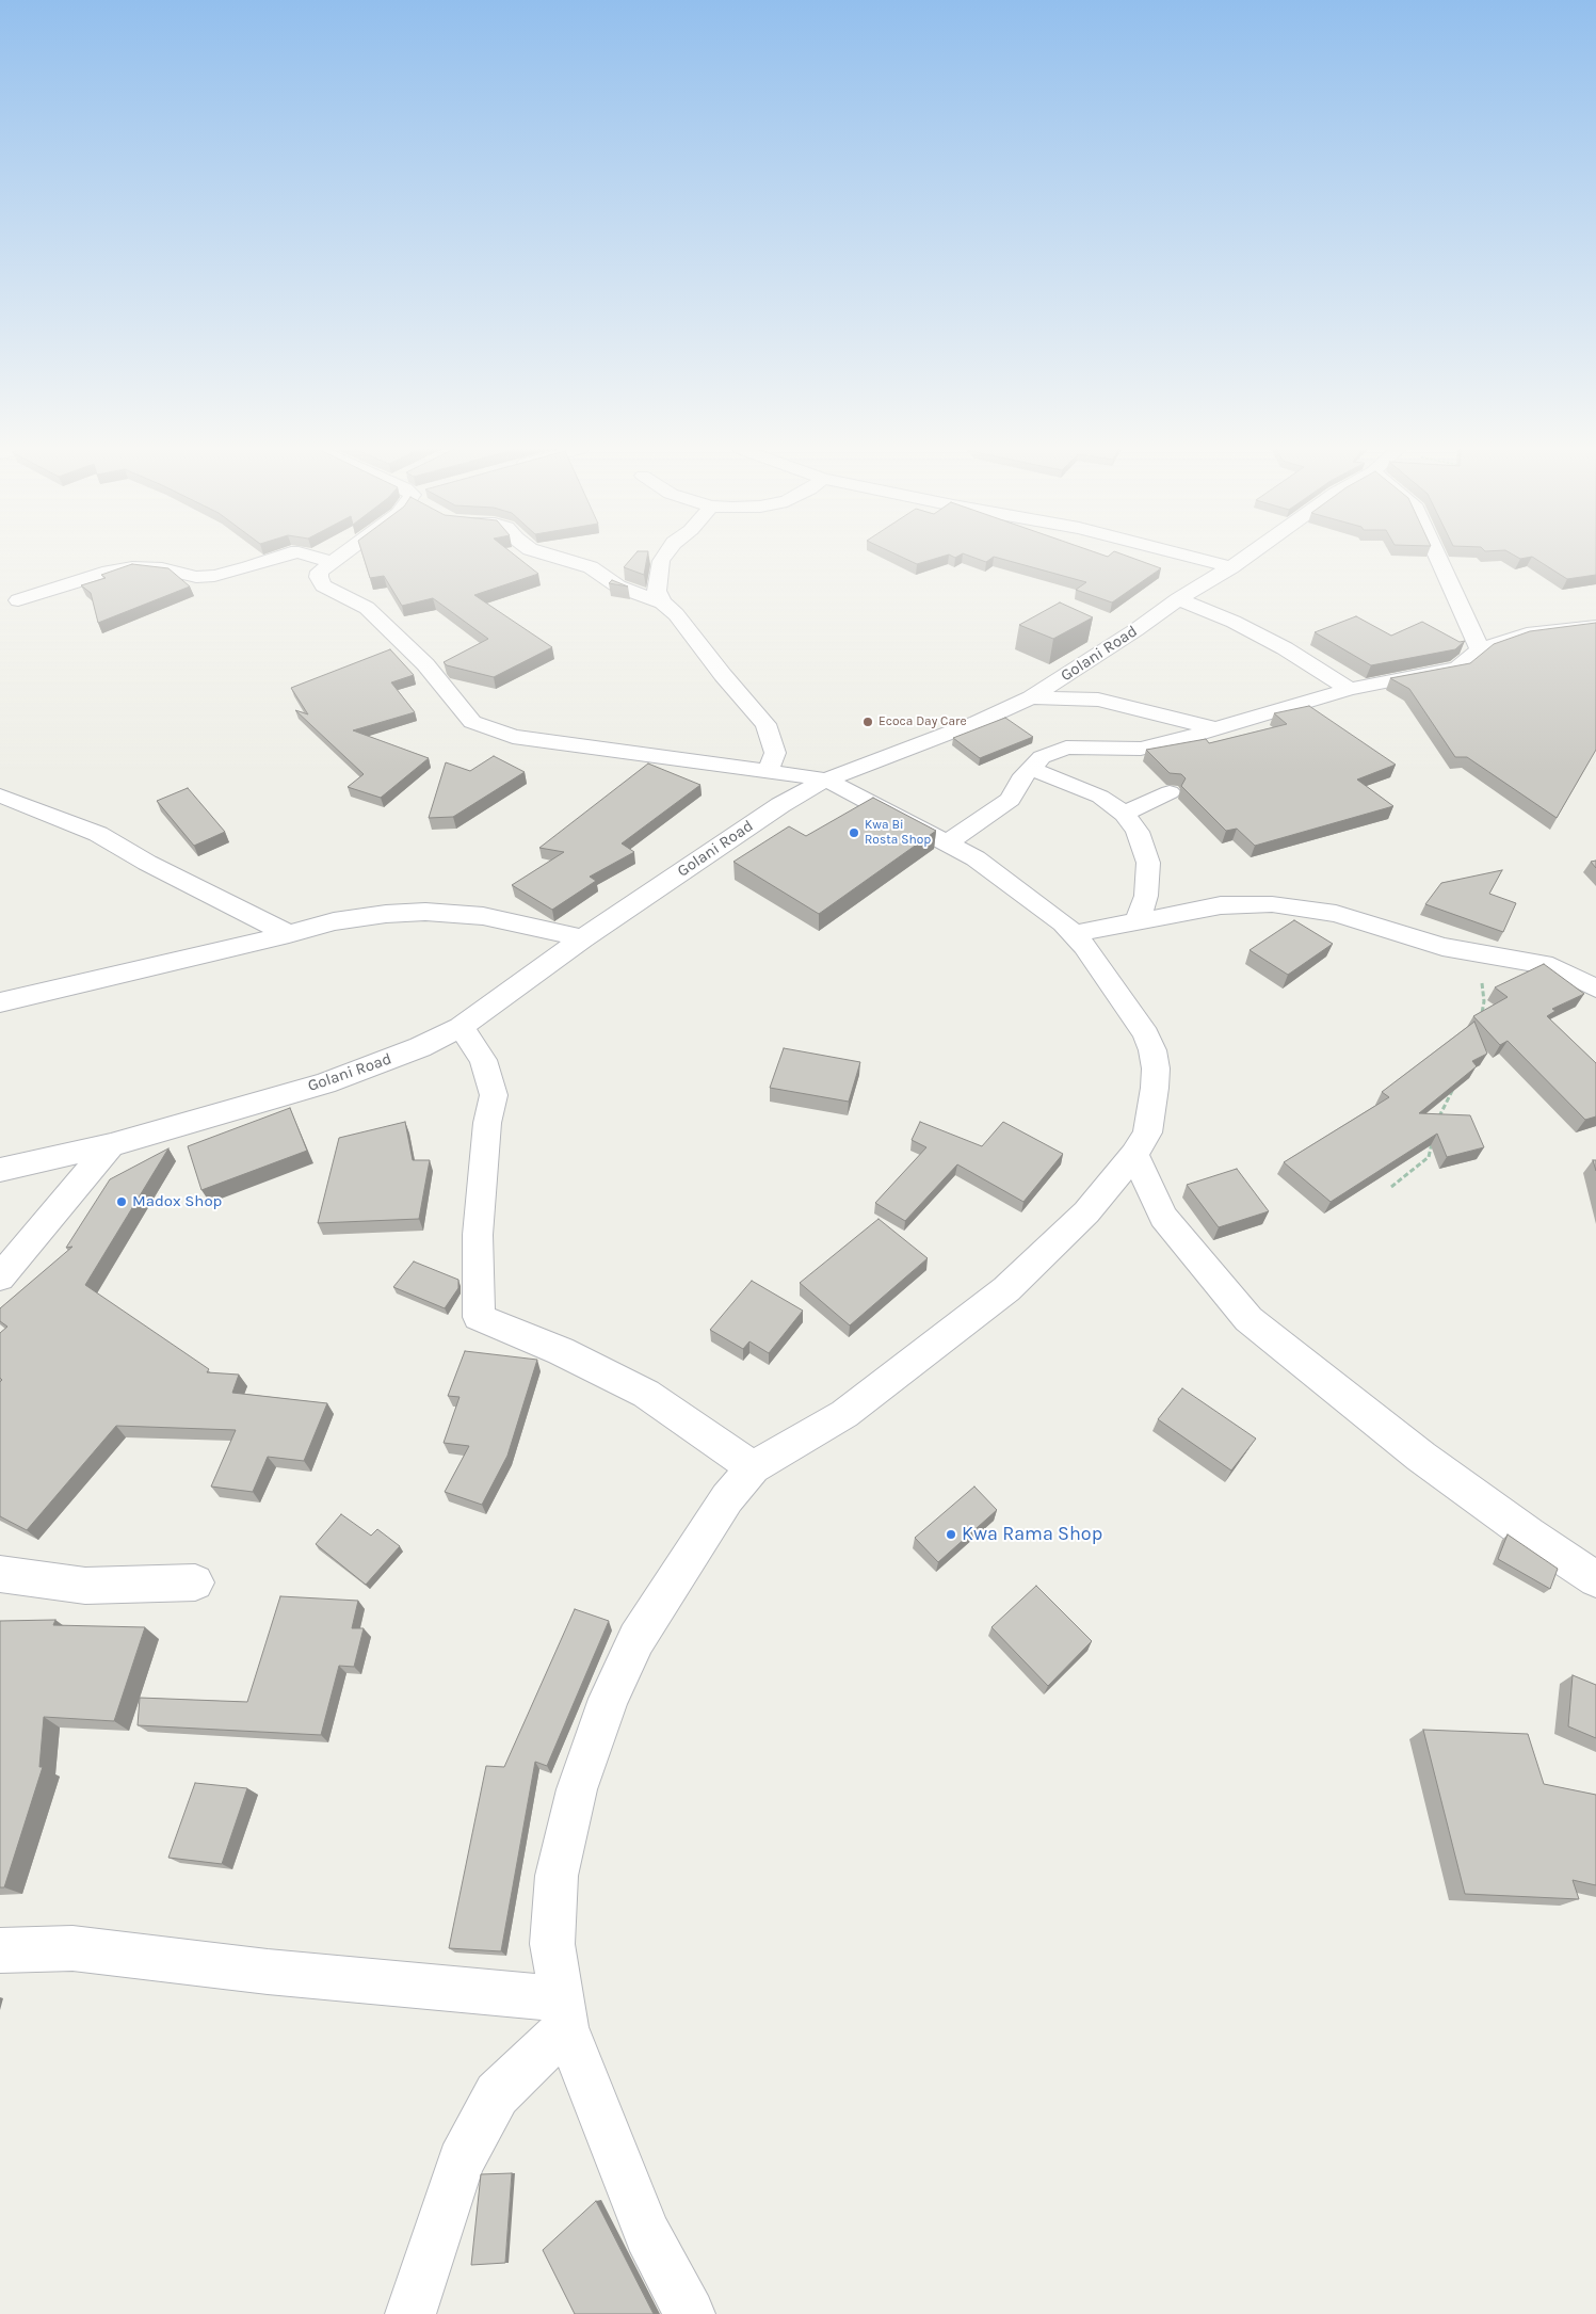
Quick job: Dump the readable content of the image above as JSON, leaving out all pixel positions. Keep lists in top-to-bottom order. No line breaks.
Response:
{"streets":{"street":["Golani Road"]},"places":["Ecoca Day Care","Kwa Bi Rosta Shop","Madox Shop","Kwa Rama Shop"]}
